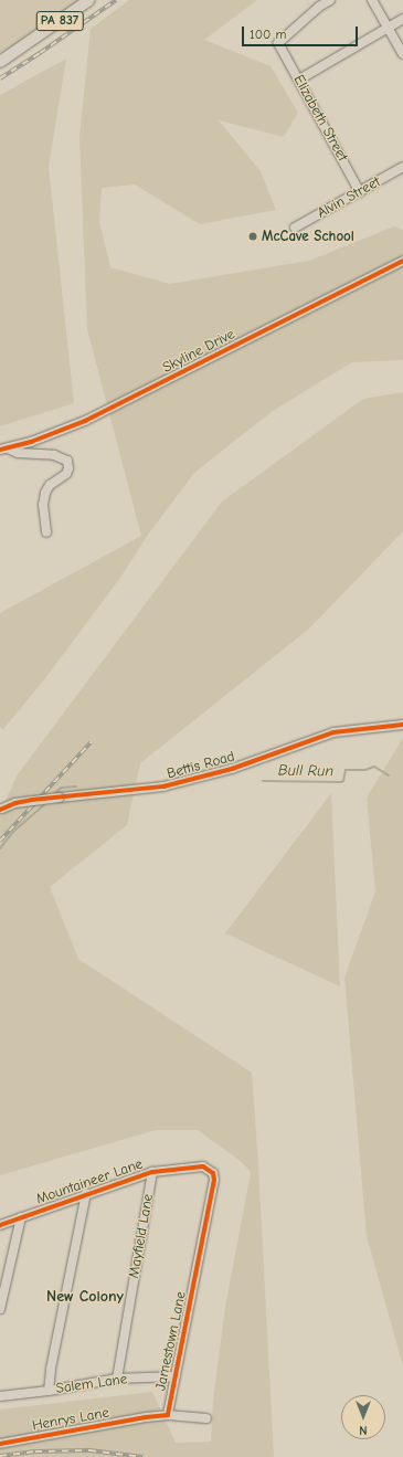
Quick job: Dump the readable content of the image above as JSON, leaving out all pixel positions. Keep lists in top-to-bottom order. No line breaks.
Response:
{"streets":{"main road":["PA 837"],"street":["Elizabeth Street","Alvin Street","Skyline Drive","Bettis Road","Mountaineer Lane","Mayfield Lane","Jamestown Lane","Salem Lane","Henrys Lane"]},"crossings":[["Elizabeth Street","Alvin Street"],["Mountaineer Lane","Mayfield Lane"],["Mountaineer Lane","Jamestown Lane"],["Mayfield Lane","Salem Lane"],["Jamestown Lane","Salem Lane"],["Jamestown Lane","Henrys Lane"]],"districts":["New Colony"],"water":["Bull Run"],"places":["McCave School"],"scale_bar":"100 m","north":"bottom"}
